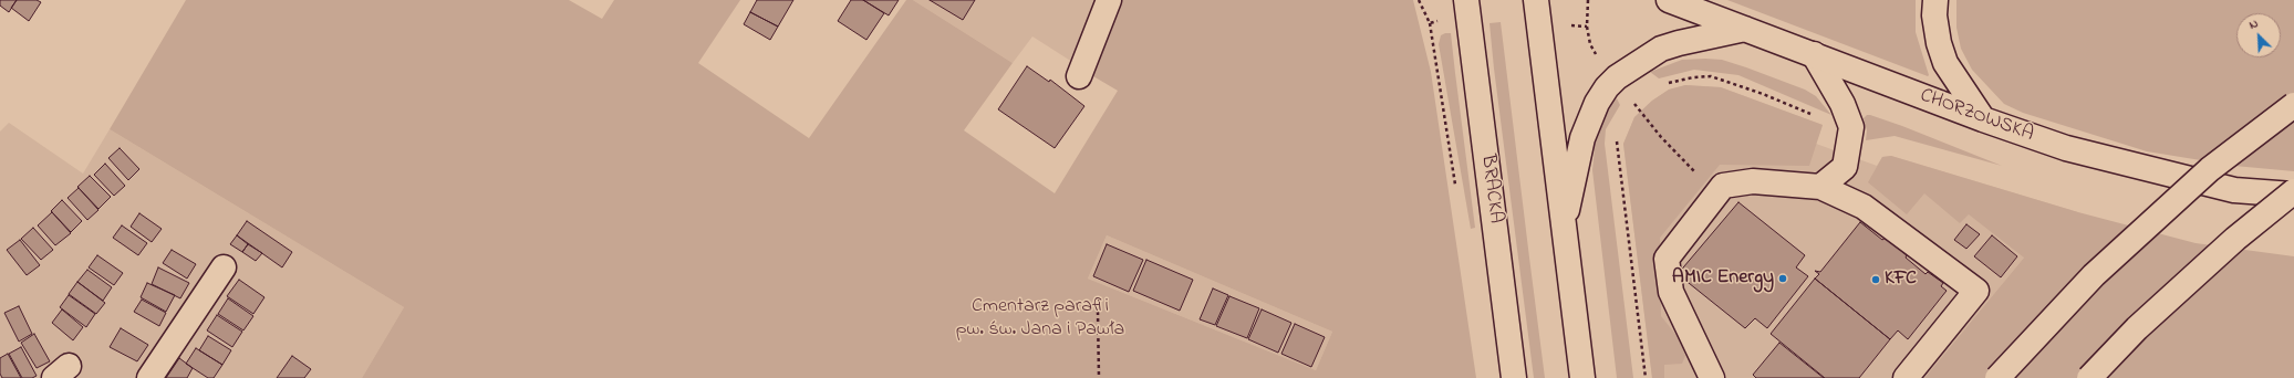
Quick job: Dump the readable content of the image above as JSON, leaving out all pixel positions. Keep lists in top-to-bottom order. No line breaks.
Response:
{"streets":{"main road":["CHORZOWSKA","BRACKA"]},"parks":["Cmentarz parafii pw. św. Jana i Pawła"],"places":["AMIC Energy","KFC"],"north":"top left"}
